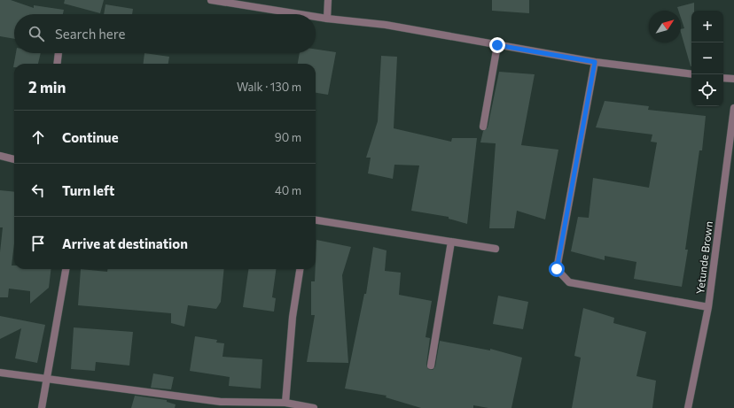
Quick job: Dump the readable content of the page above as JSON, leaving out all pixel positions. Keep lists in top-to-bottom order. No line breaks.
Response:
{"streets":{"street":["Yetunde Brown"]},"north":"top right","page":{"map_buttons":["+","−"],"search":"Search here","heading":["2 min","Walk · 130 m"],"list":[["Continue","90 m"],["Turn left","40 m"],"Arrive at destination"]}}
